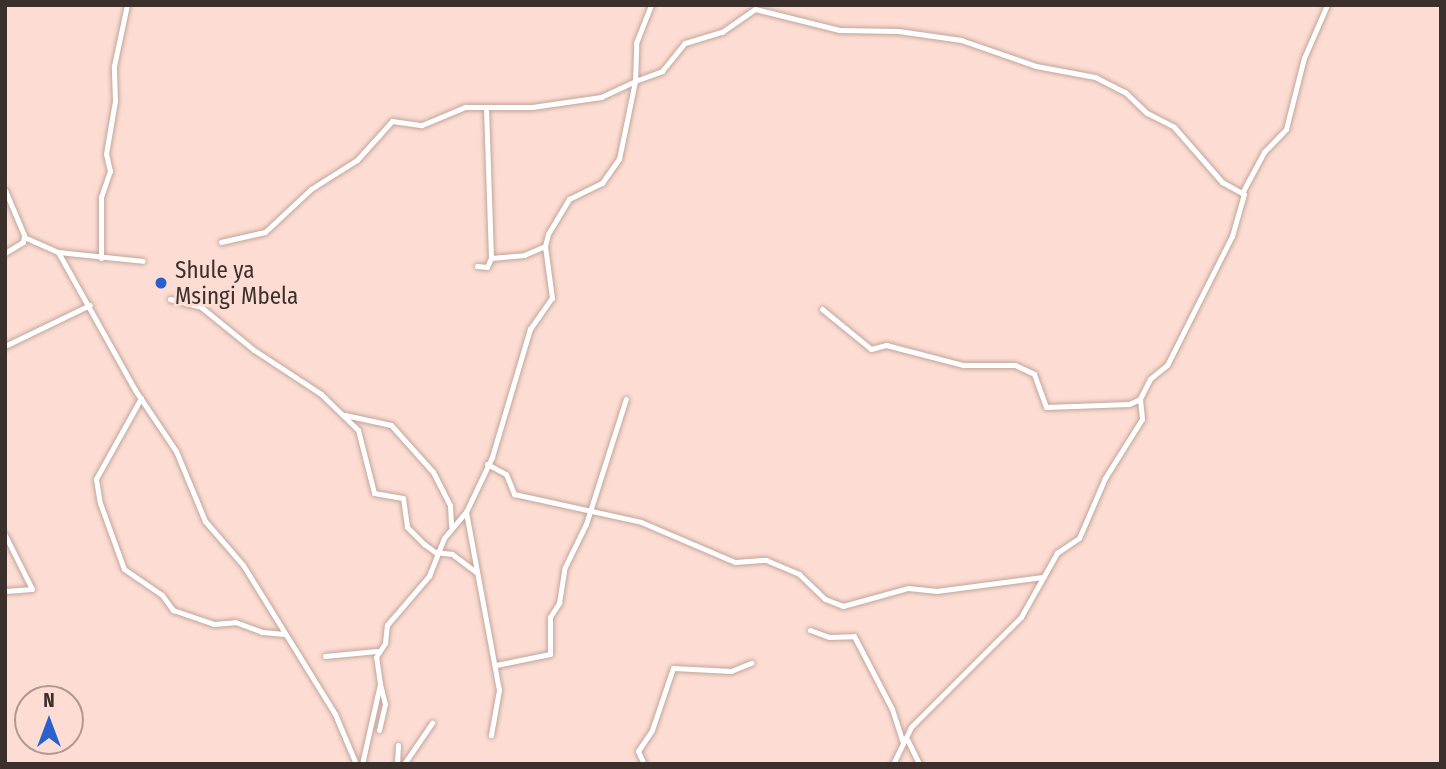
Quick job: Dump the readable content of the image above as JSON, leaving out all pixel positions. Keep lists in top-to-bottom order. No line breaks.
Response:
{"places":["Shule ya Msingi Mbela"],"north":"top"}
